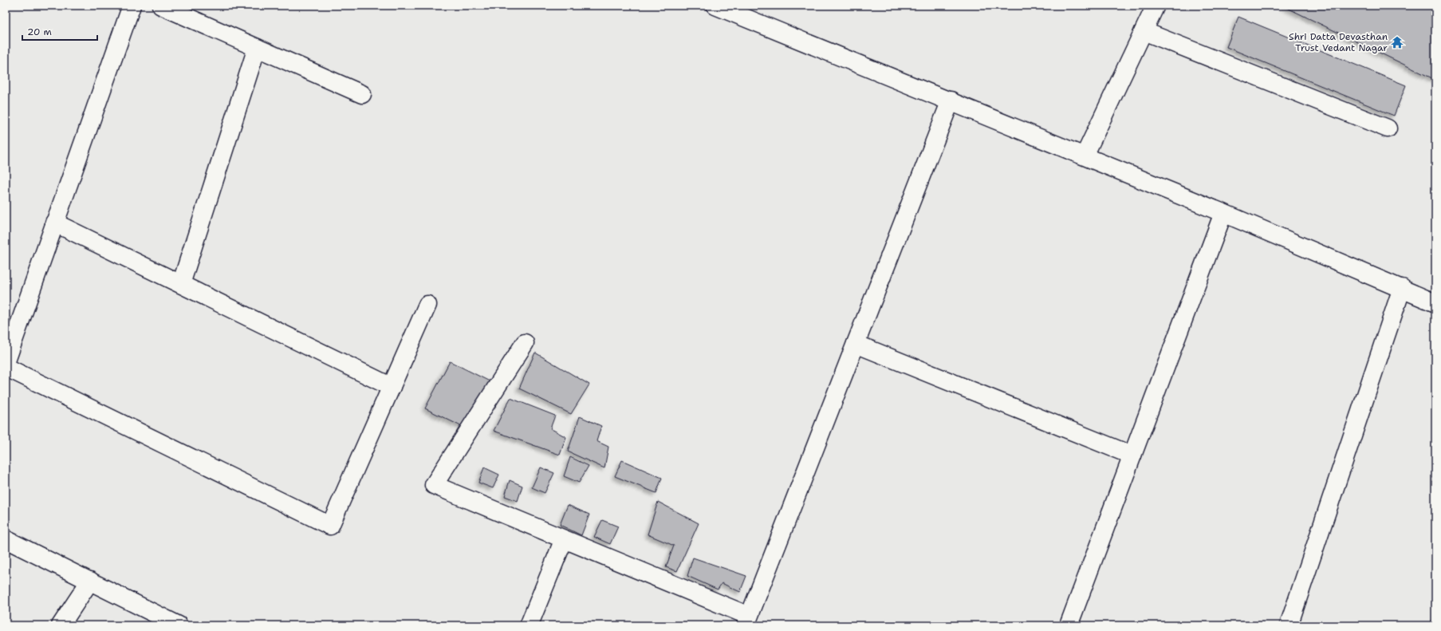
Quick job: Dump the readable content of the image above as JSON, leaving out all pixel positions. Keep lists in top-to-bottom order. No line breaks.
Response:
{"places":{"temple":["Shri Datta Devasthan Trust Vedant Nagar"]},"scale_bar":"20 m"}
